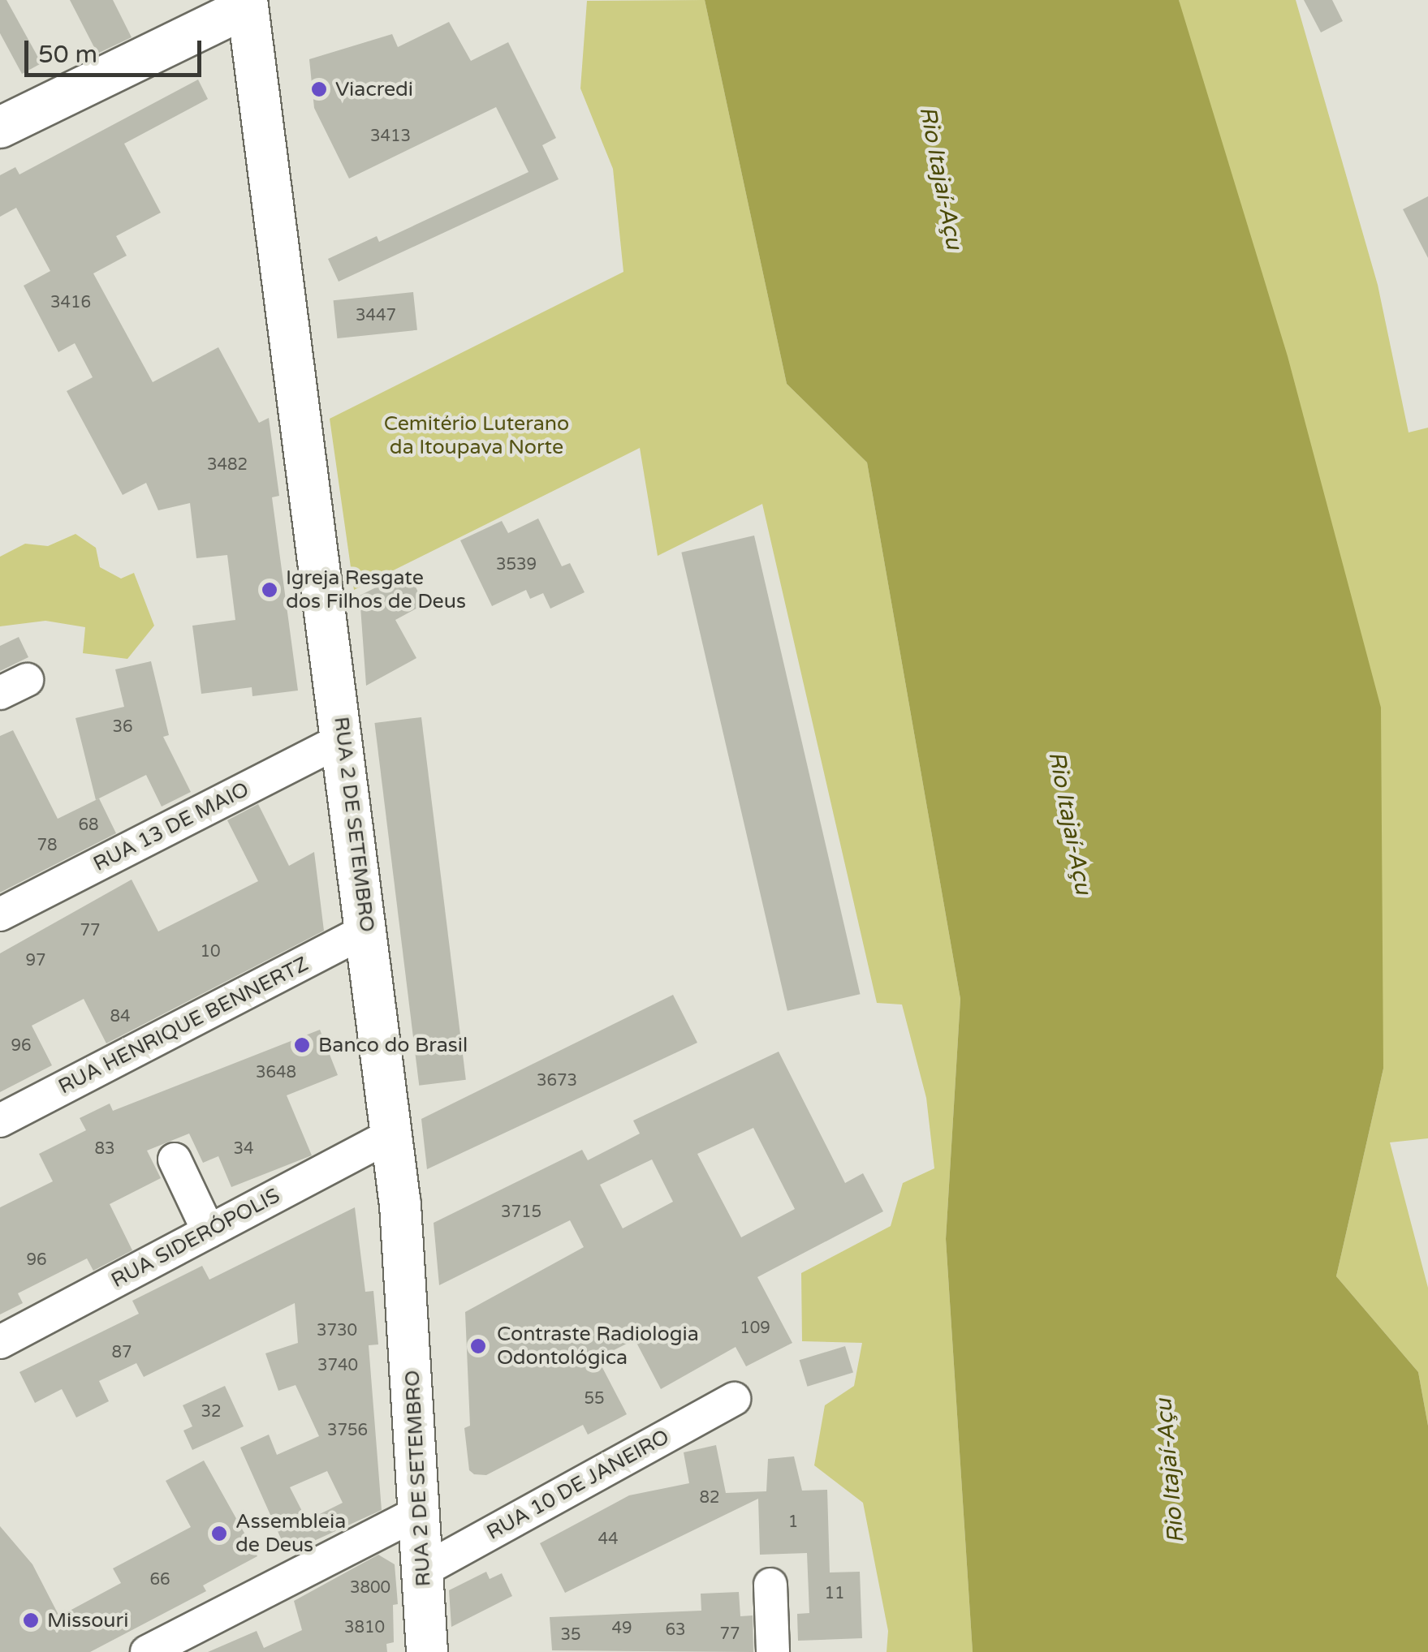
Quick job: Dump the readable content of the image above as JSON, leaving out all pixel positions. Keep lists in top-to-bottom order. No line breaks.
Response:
{"streets":{"main road":["RUA 2 DE SETEMBRO"],"street":["RUA 13 DE MAIO","RUA HENRIQUE BENNERTZ","RUA SIDERÓPOLIS","RUA 10 DE JANEIRO"]},"crossings":[["RUA 2 DE SETEMBRO","RUA 13 DE MAIO"],["RUA 2 DE SETEMBRO","RUA HENRIQUE BENNERTZ"],["RUA 2 DE SETEMBRO","RUA SIDERÓPOLIS"],["RUA 2 DE SETEMBRO","RUA 10 DE JANEIRO"]],"water":["Rio Itajaí-Açu"],"parks":["Cemitério Luterano da Itoupava Norte"],"places":["Viacredi","Igreja Resgate dos Filhos de Deus","Banco do Brasil","Contraste Radiologia Odontológica","Assembleia de Deus","Missouri"],"house_numbers":["3413","3416","3447","3482","3539","36","68","78","77","10","97","84","96","3648","3673","83","34","3715","96","109","3730","87","3740","55","32","3756","82","1","44","66","3800","11","3810","49","63","77","35"],"scale_bar":"50 m"}
